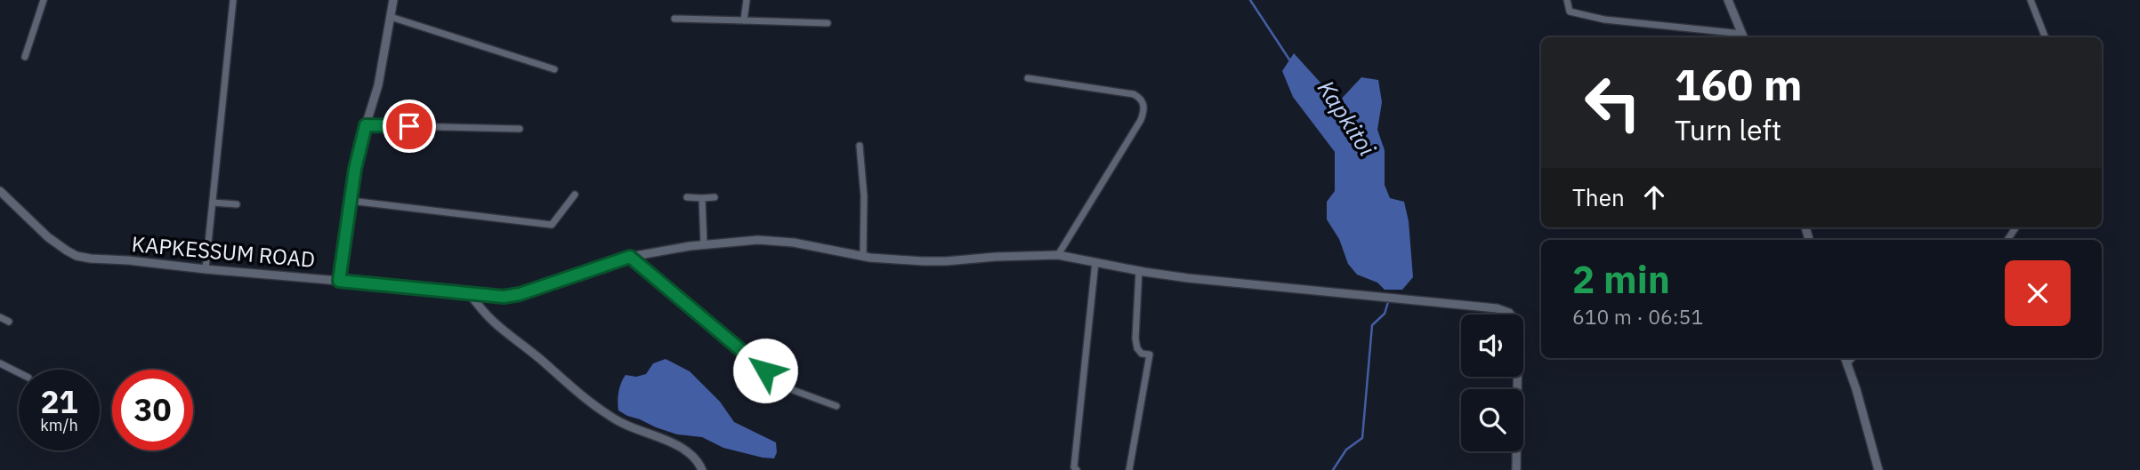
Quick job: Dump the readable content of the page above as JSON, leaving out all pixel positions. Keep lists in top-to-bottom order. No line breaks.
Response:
{"streets":{"street":["KAPKESSUM ROAD"]},"water":["Kapkitoi"],"page":{"turn":["160 m","Turn left"],"then":"Then","heading":["2 min","610 m · 06:51"],"speed":"21 km/h","limit":"30"}}
